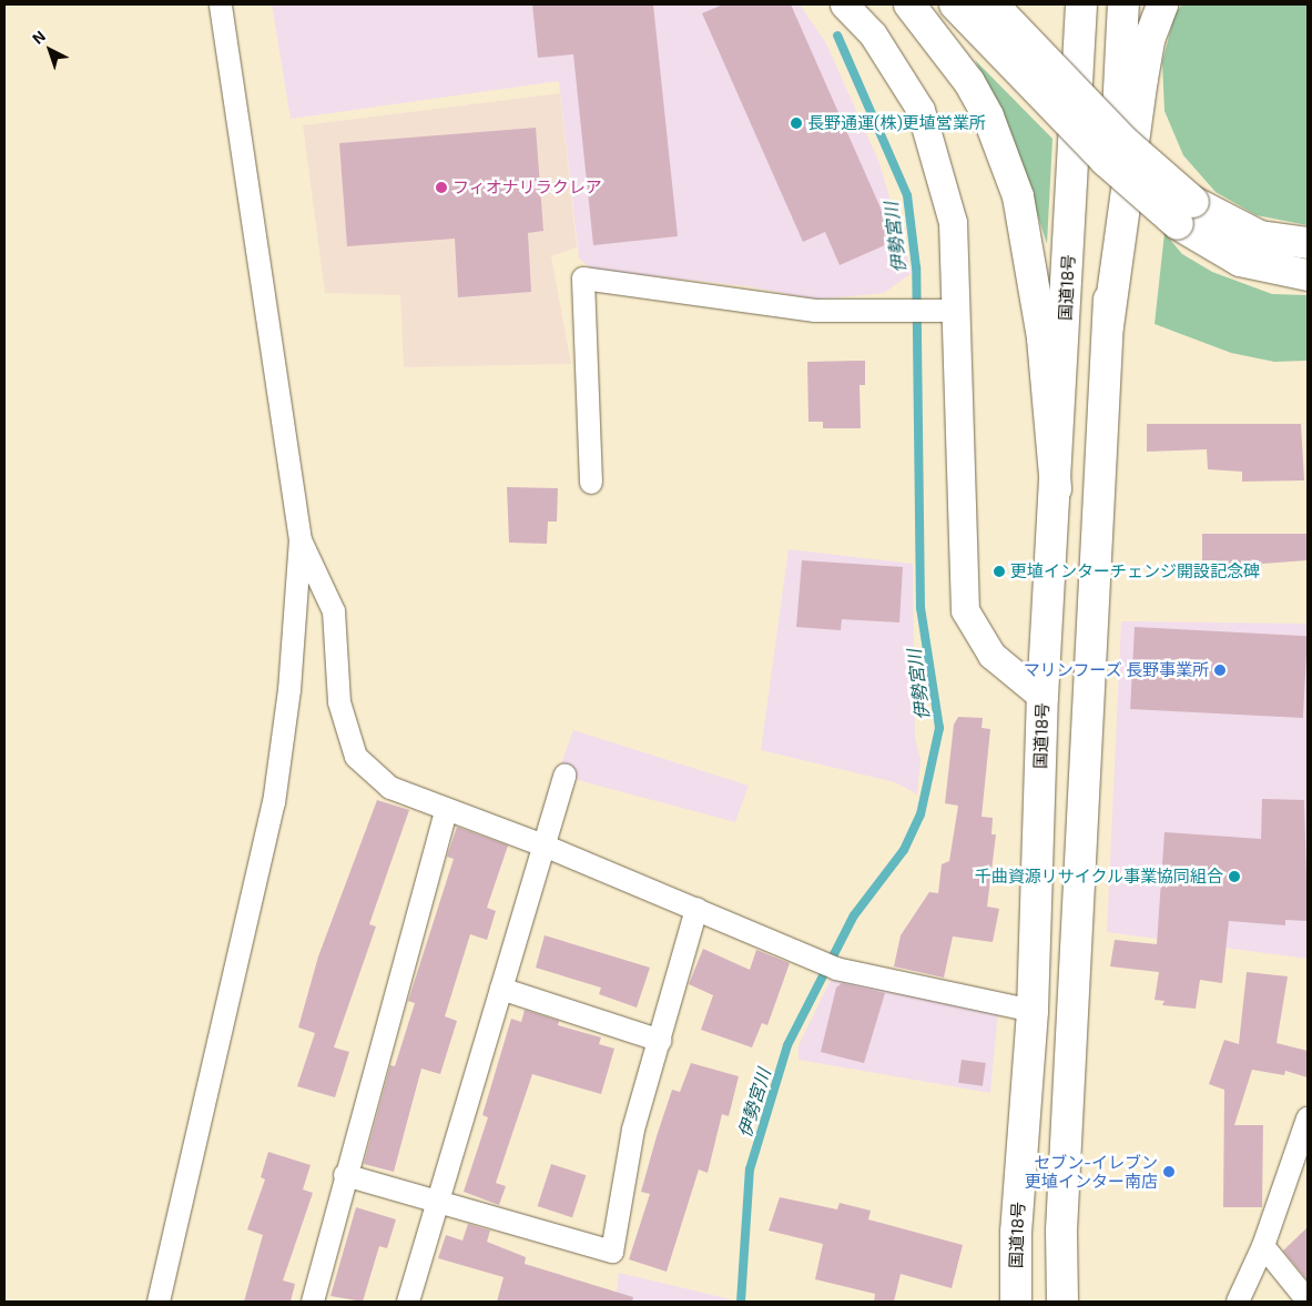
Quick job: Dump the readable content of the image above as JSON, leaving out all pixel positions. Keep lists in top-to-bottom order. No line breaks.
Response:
{"streets":{"highway":["国道18号"]},"water":["伊勢宮川"],"places":["長野通運(株)更埴営業所","フィオナリラクレア","更埴インターチェンジ開設記念碑","マリンフーズ 長野事業所","千曲資源リサイクル事業協同組合","セブン-イレブン 更埴インター南店"],"north":"top left"}
